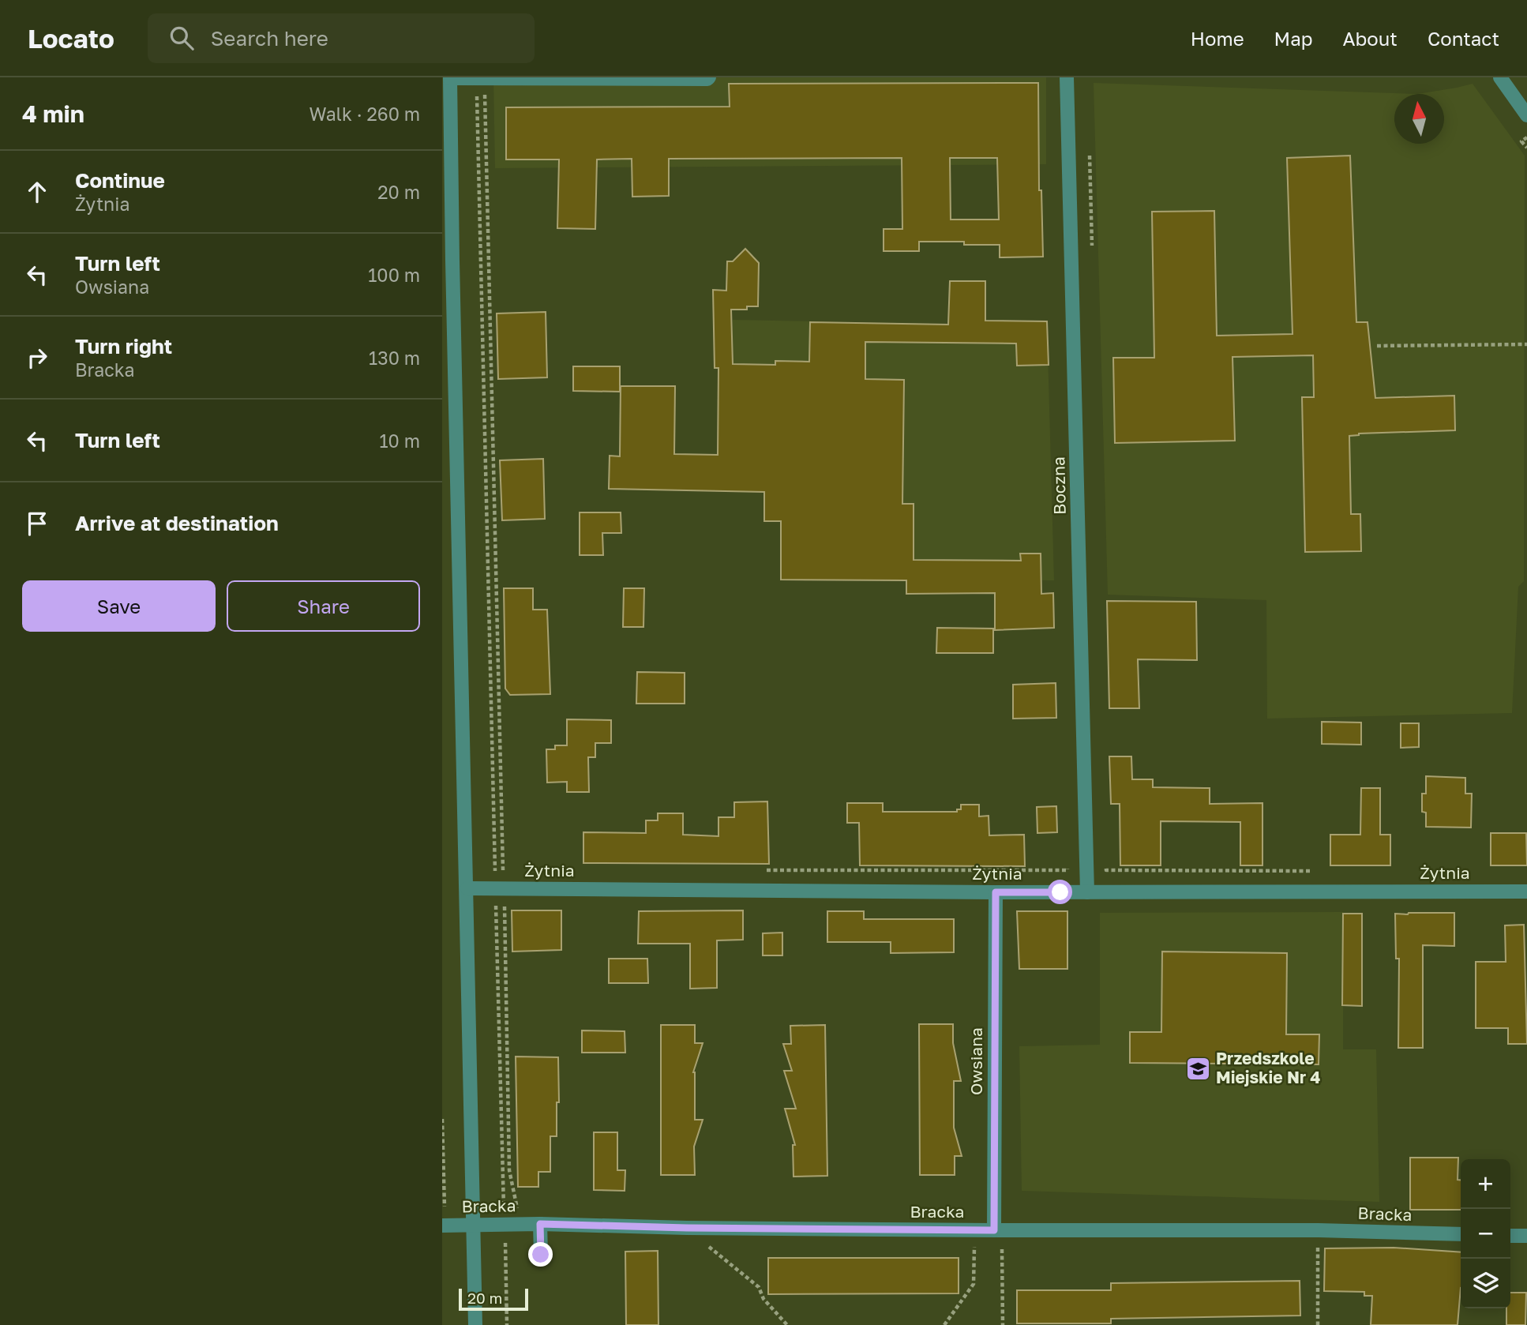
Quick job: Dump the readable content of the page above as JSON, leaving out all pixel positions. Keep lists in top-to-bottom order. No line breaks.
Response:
{"streets":{"street":["Boczna","Żytnia","Owsiana","Bracka"]},"crossings":[["Boczna","Żytnia"],["Żytnia","Owsiana"],["Owsiana","Bracka"]],"places":{"school or university":["Przedszkole Miejskie Nr 4"]},"scale_bar":"20 m","north":"top","page":{"header":"Locato","search":"Search here","nav":["Home","Map","About","Contact"],"heading":["4 min","Walk · 260 m"],"list":[["Continue","Żytnia","20 m"],["Turn left","Owsiana","100 m"],["Turn right","Bracka","130 m"],["Turn left","10 m"],"Arrive at destination"],"buttons":["Save","Share"],"map_buttons":["+","−"],"scale":"20 m"}}
